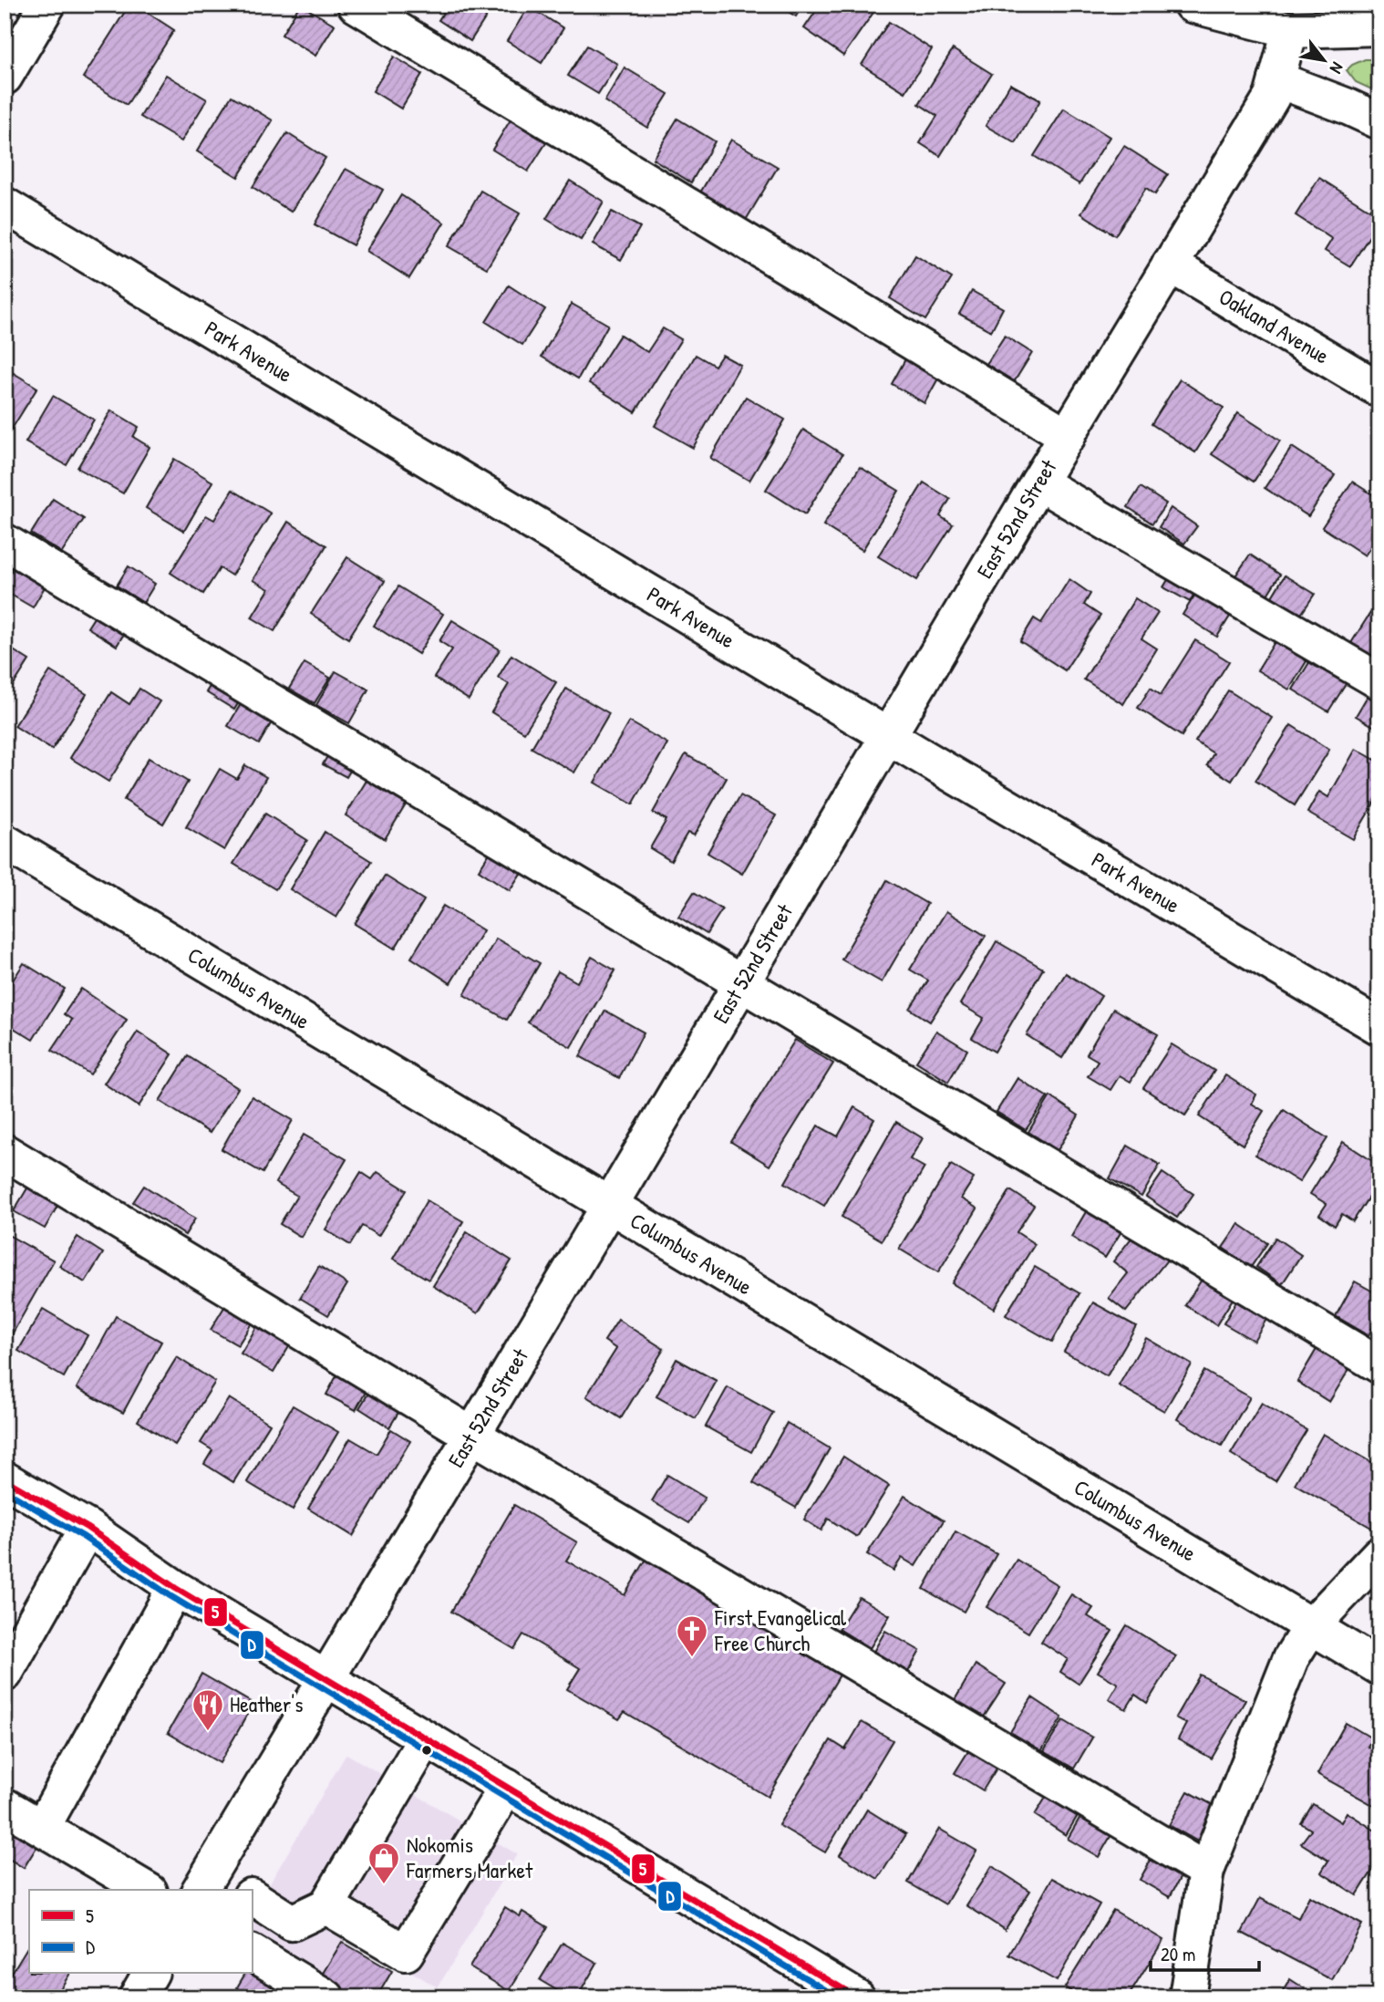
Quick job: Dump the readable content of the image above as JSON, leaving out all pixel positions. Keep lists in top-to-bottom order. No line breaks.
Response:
{"streets":{"street":["Oakland Avenue","Park Avenue","East 52nd Street","Columbus Avenue"]},"crossings":[["Oakland Avenue","East 52nd Street"],["Park Avenue","East 52nd Street"],["East 52nd Street","Columbus Avenue"]],"places":{"church":["First Evangelical Free Church"],"restaurant":["Heather's"],"shop":["Nokomis Farmers Market"]},"lines":["transit line 5","transit line D"],"legend":["5","D"],"scale_bar":"20 m","north":"bottom right"}
